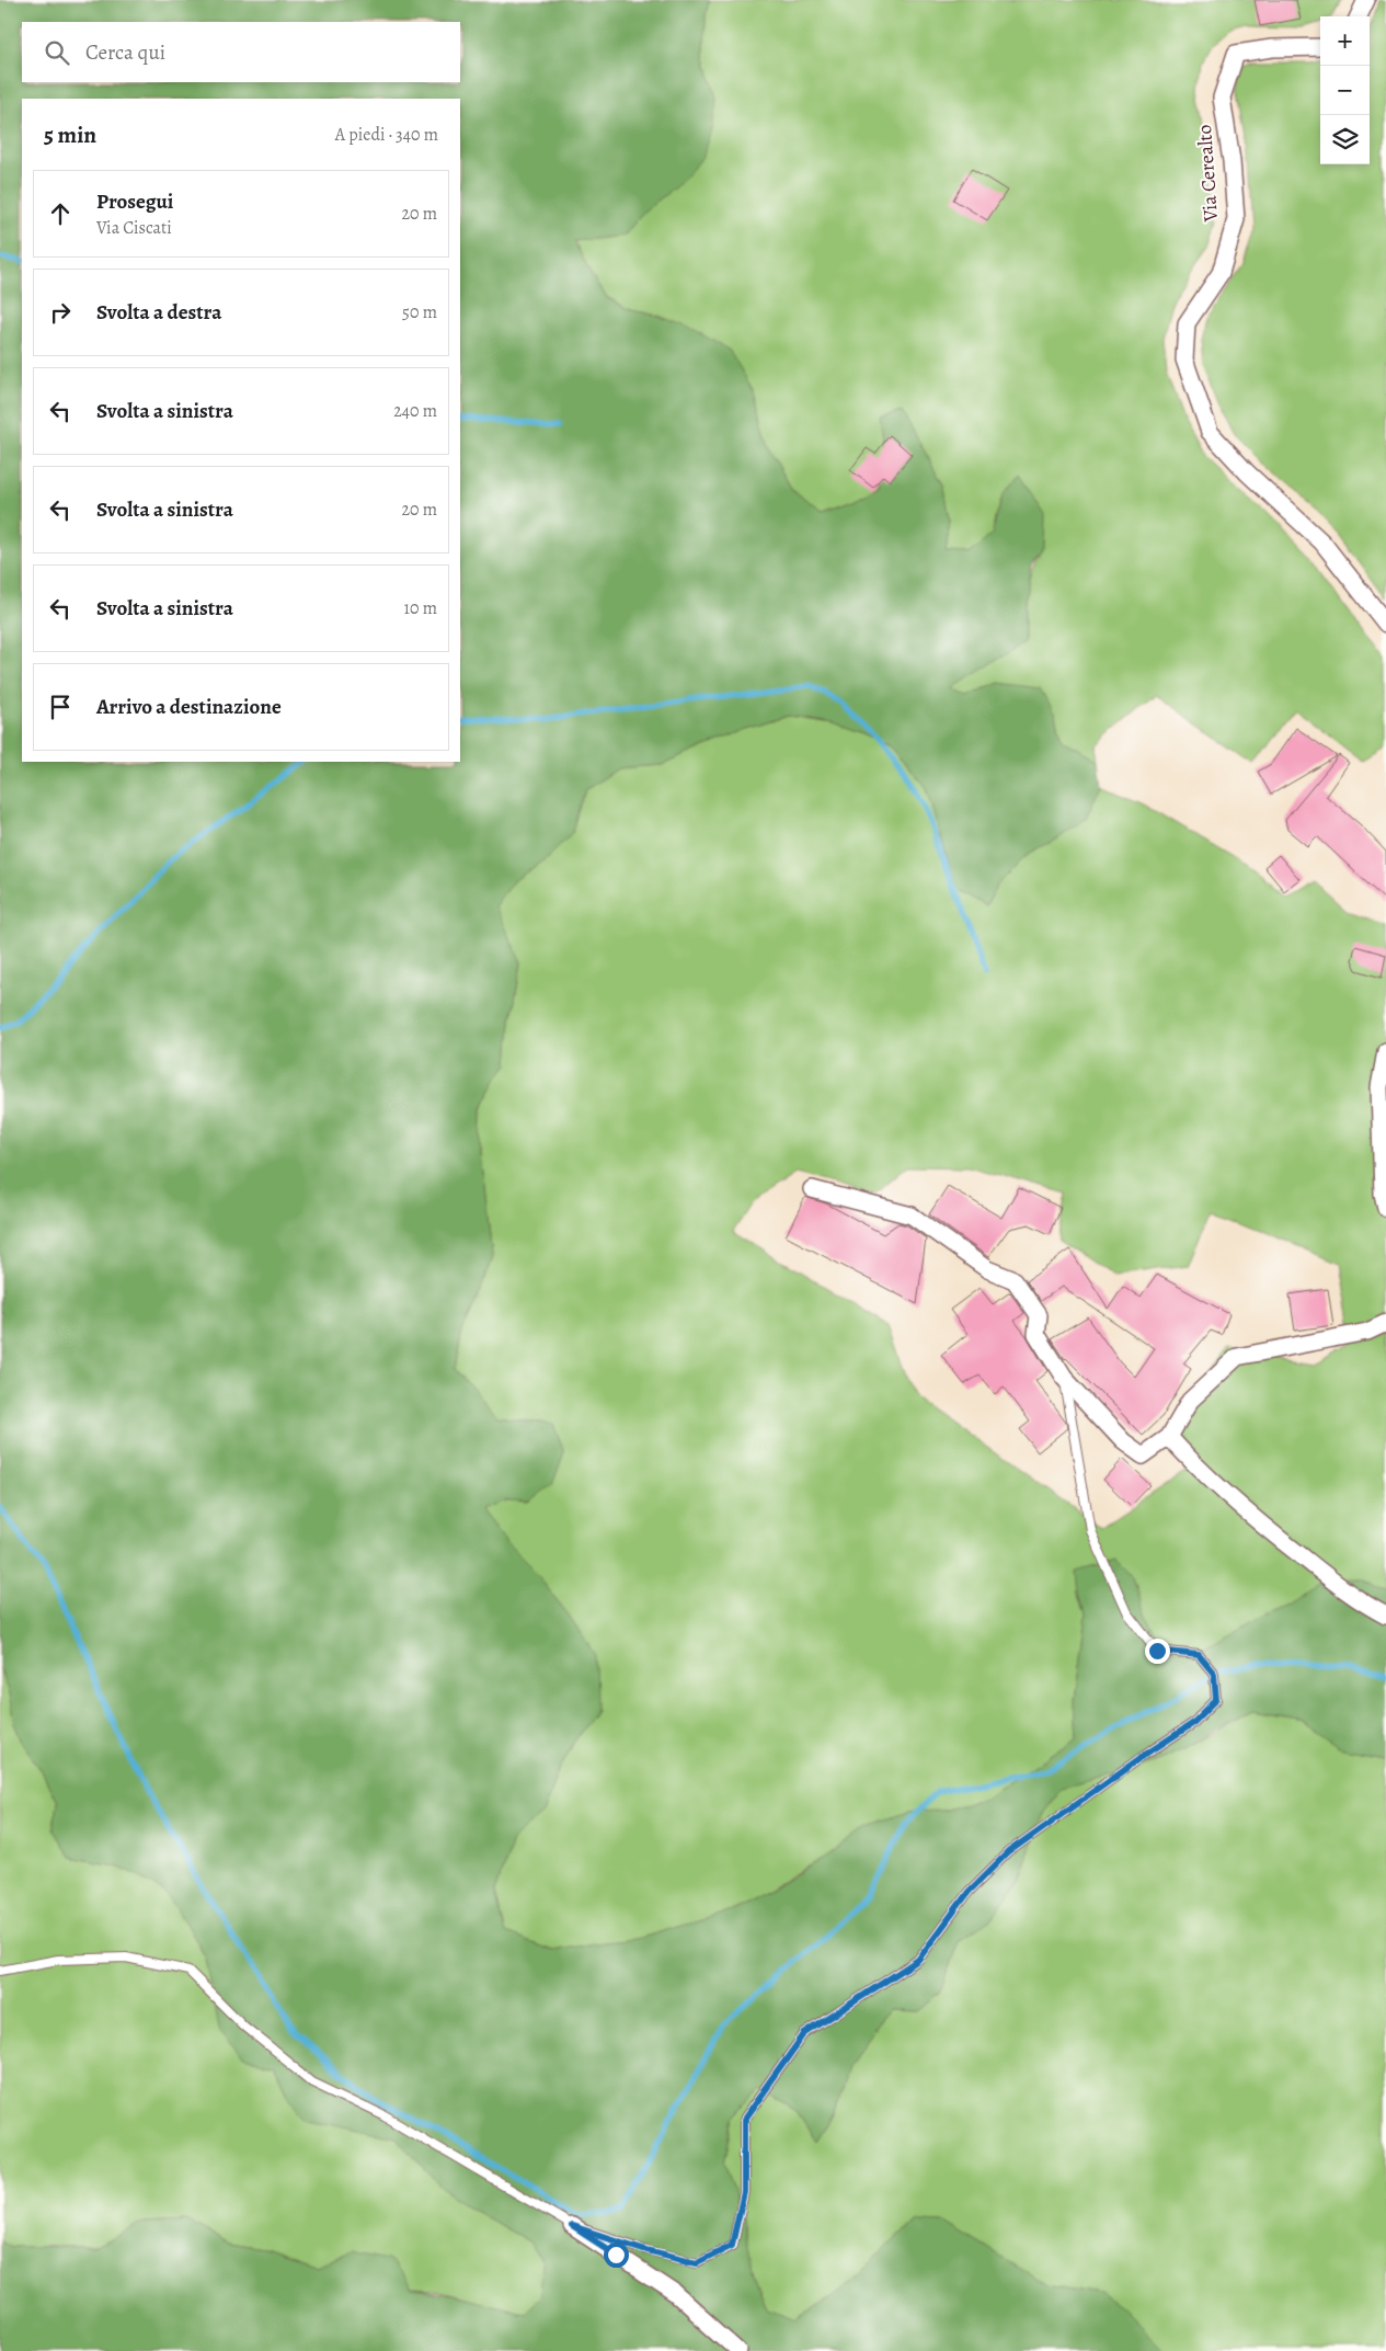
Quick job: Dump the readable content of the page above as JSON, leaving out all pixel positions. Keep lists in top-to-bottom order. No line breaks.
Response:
{"streets":{"street":["Via Cerealto"]},"page":{"map_buttons":["+","−"],"search":"Cerca qui","heading":["5 min","A piedi · 340 m"],"list":[["Prosegui","Via Ciscati","20 m"],["Svolta a destra","50 m"],["Svolta a sinistra","240 m"],["Svolta a sinistra","20 m"],["Svolta a sinistra","10 m"],"Arrivo a destinazione"]}}
